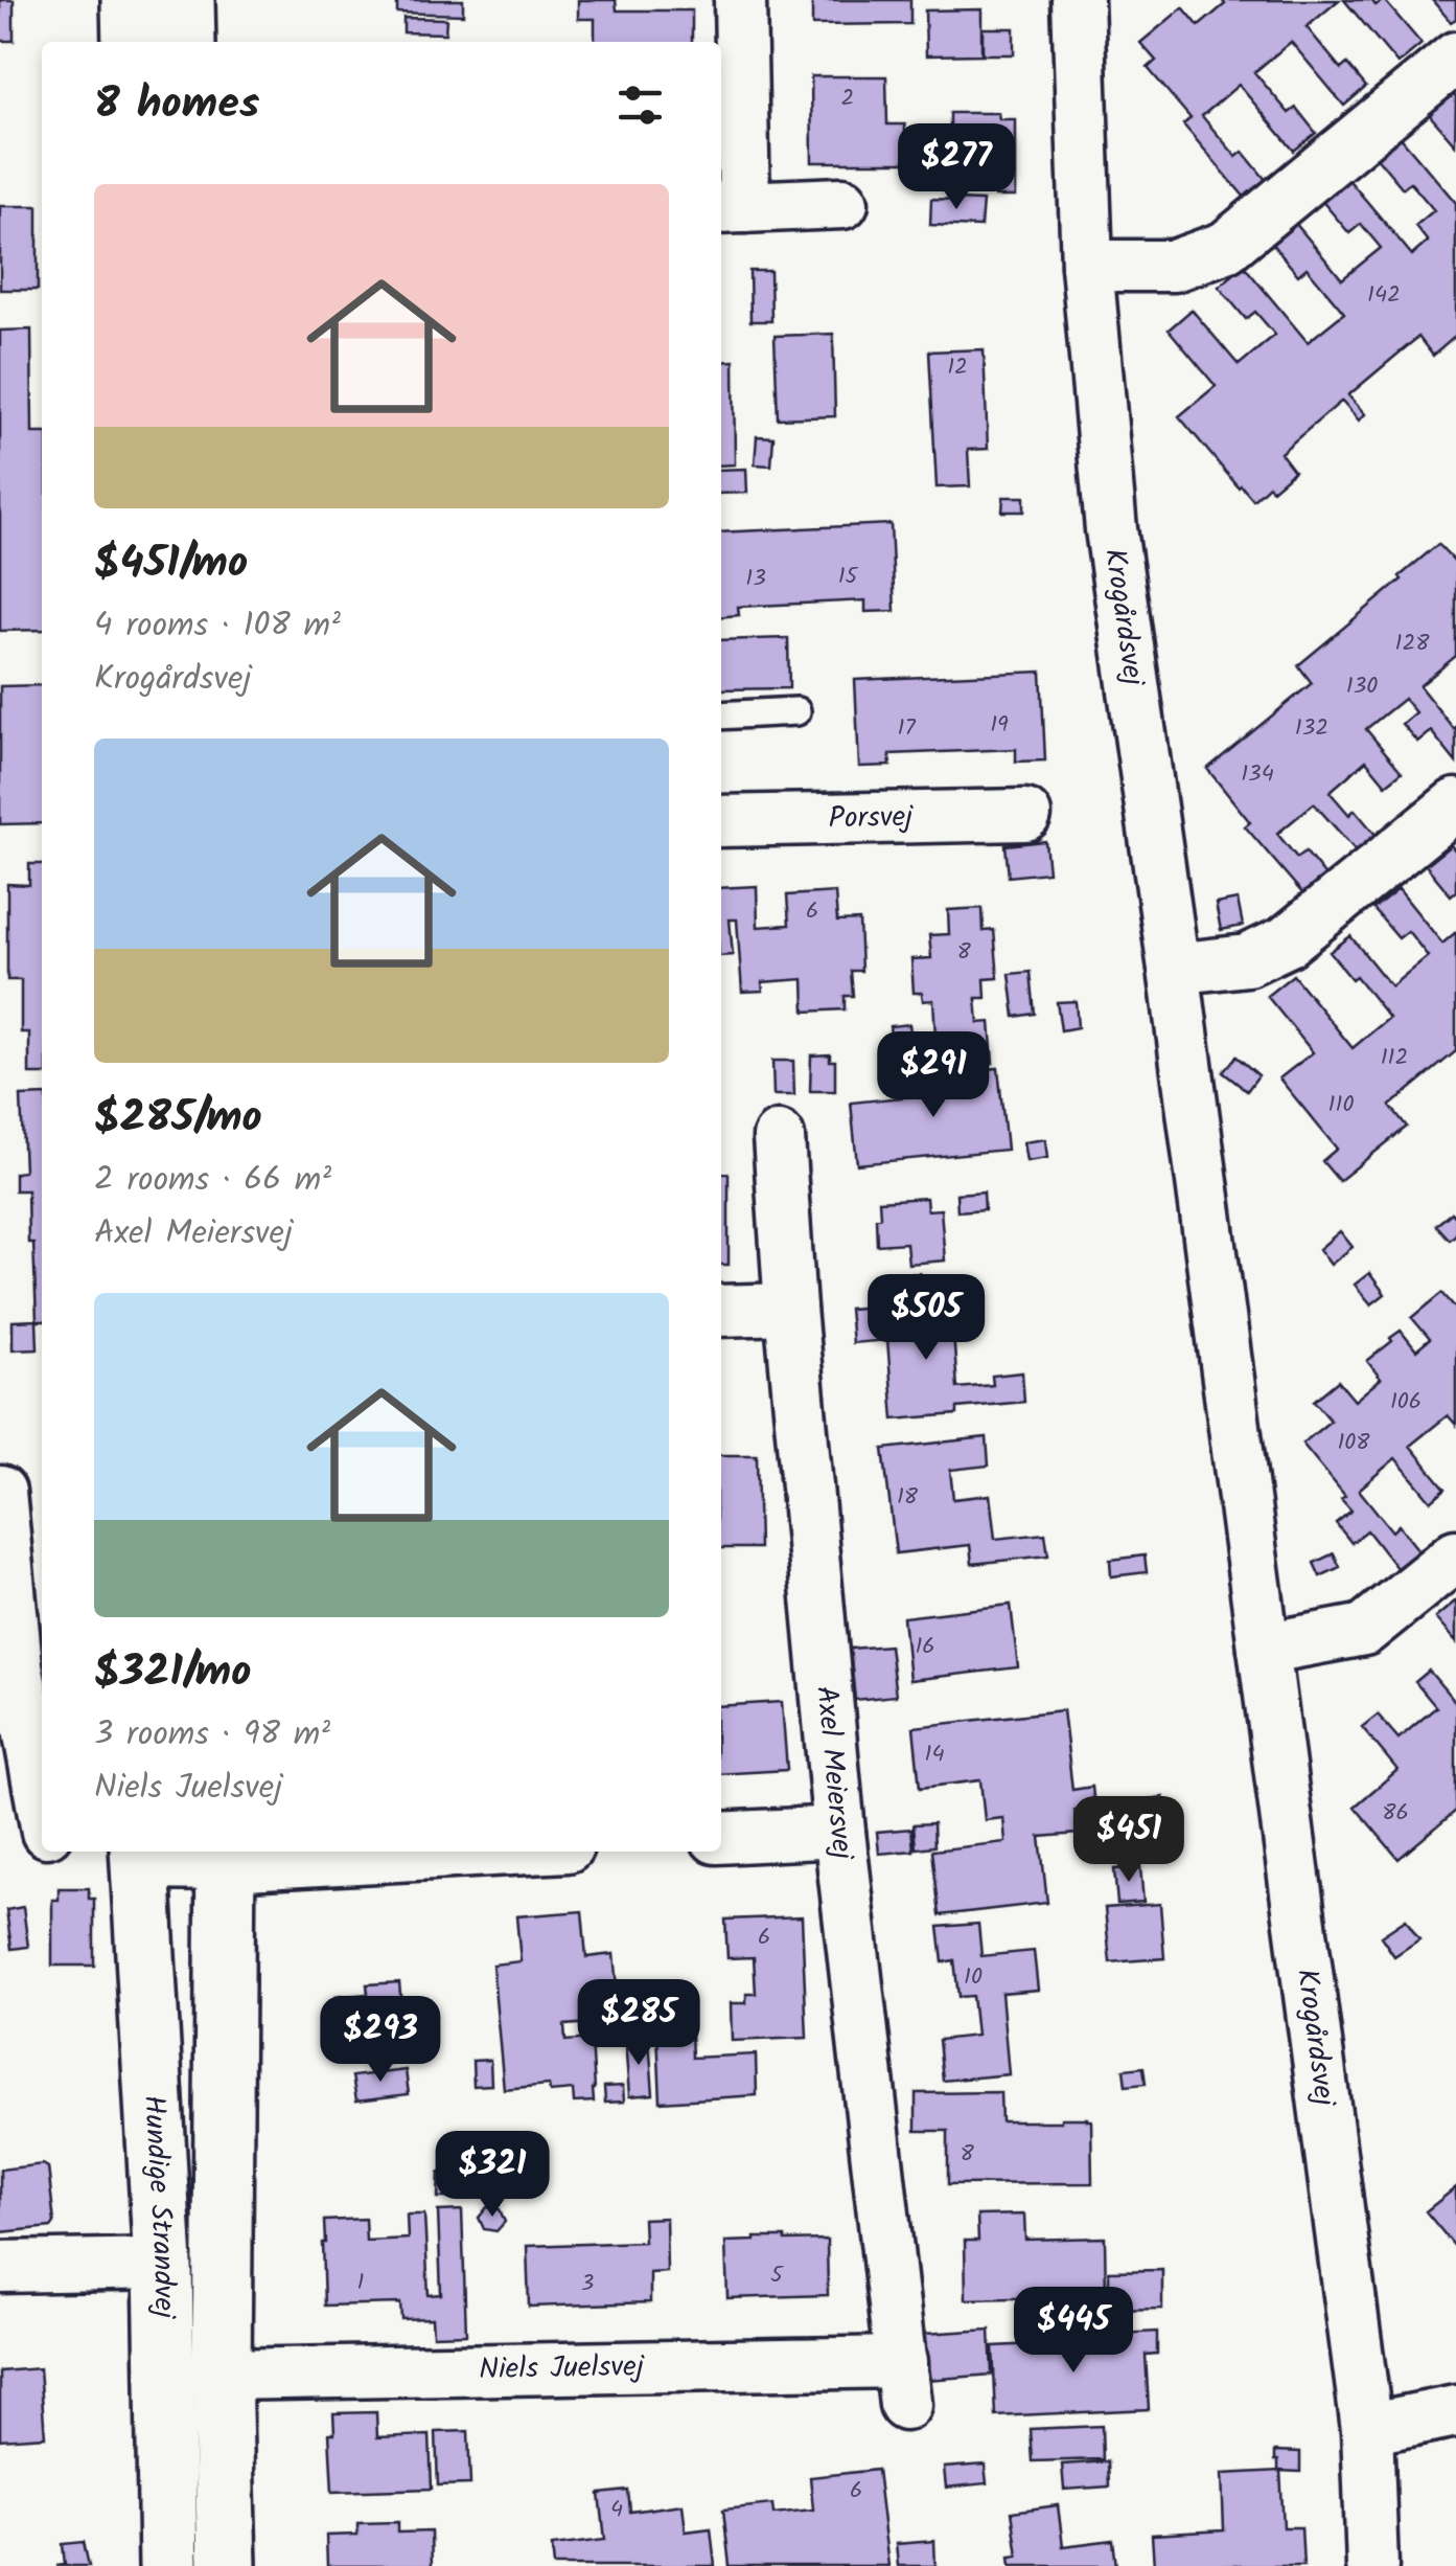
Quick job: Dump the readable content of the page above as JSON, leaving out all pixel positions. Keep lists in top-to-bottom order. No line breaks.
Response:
{"streets":{"main road":["Hundige Strandvej"],"street":["Krogårdsvej","Porsvej","Axel Meiersvej","Niels Juelsvej"]},"crossings":[["Axel Meiersvej","Niels Juelsvej"],["Hundige Strandvej","Niels Juelsvej"]],"house_numbers":["2","142","12","15","13","128","130","19","17","132","134","6","8","112","110","106","108","18","16","14","86","6","10","8","5","1","3","6","4"],"page":{"heading":"8 homes","price":["$277","$291","$505","$451","$285","$293","$321","$445"],"list":[{"name":"$451/mo","note":"4 rooms · 108 m² · Krogårdsvej"},{"name":"$285/mo","note":"2 rooms · 66 m² · Axel Meiersvej"},{"name":"$321/mo","note":"3 rooms · 98 m² · Niels Juelsvej"}]}}
